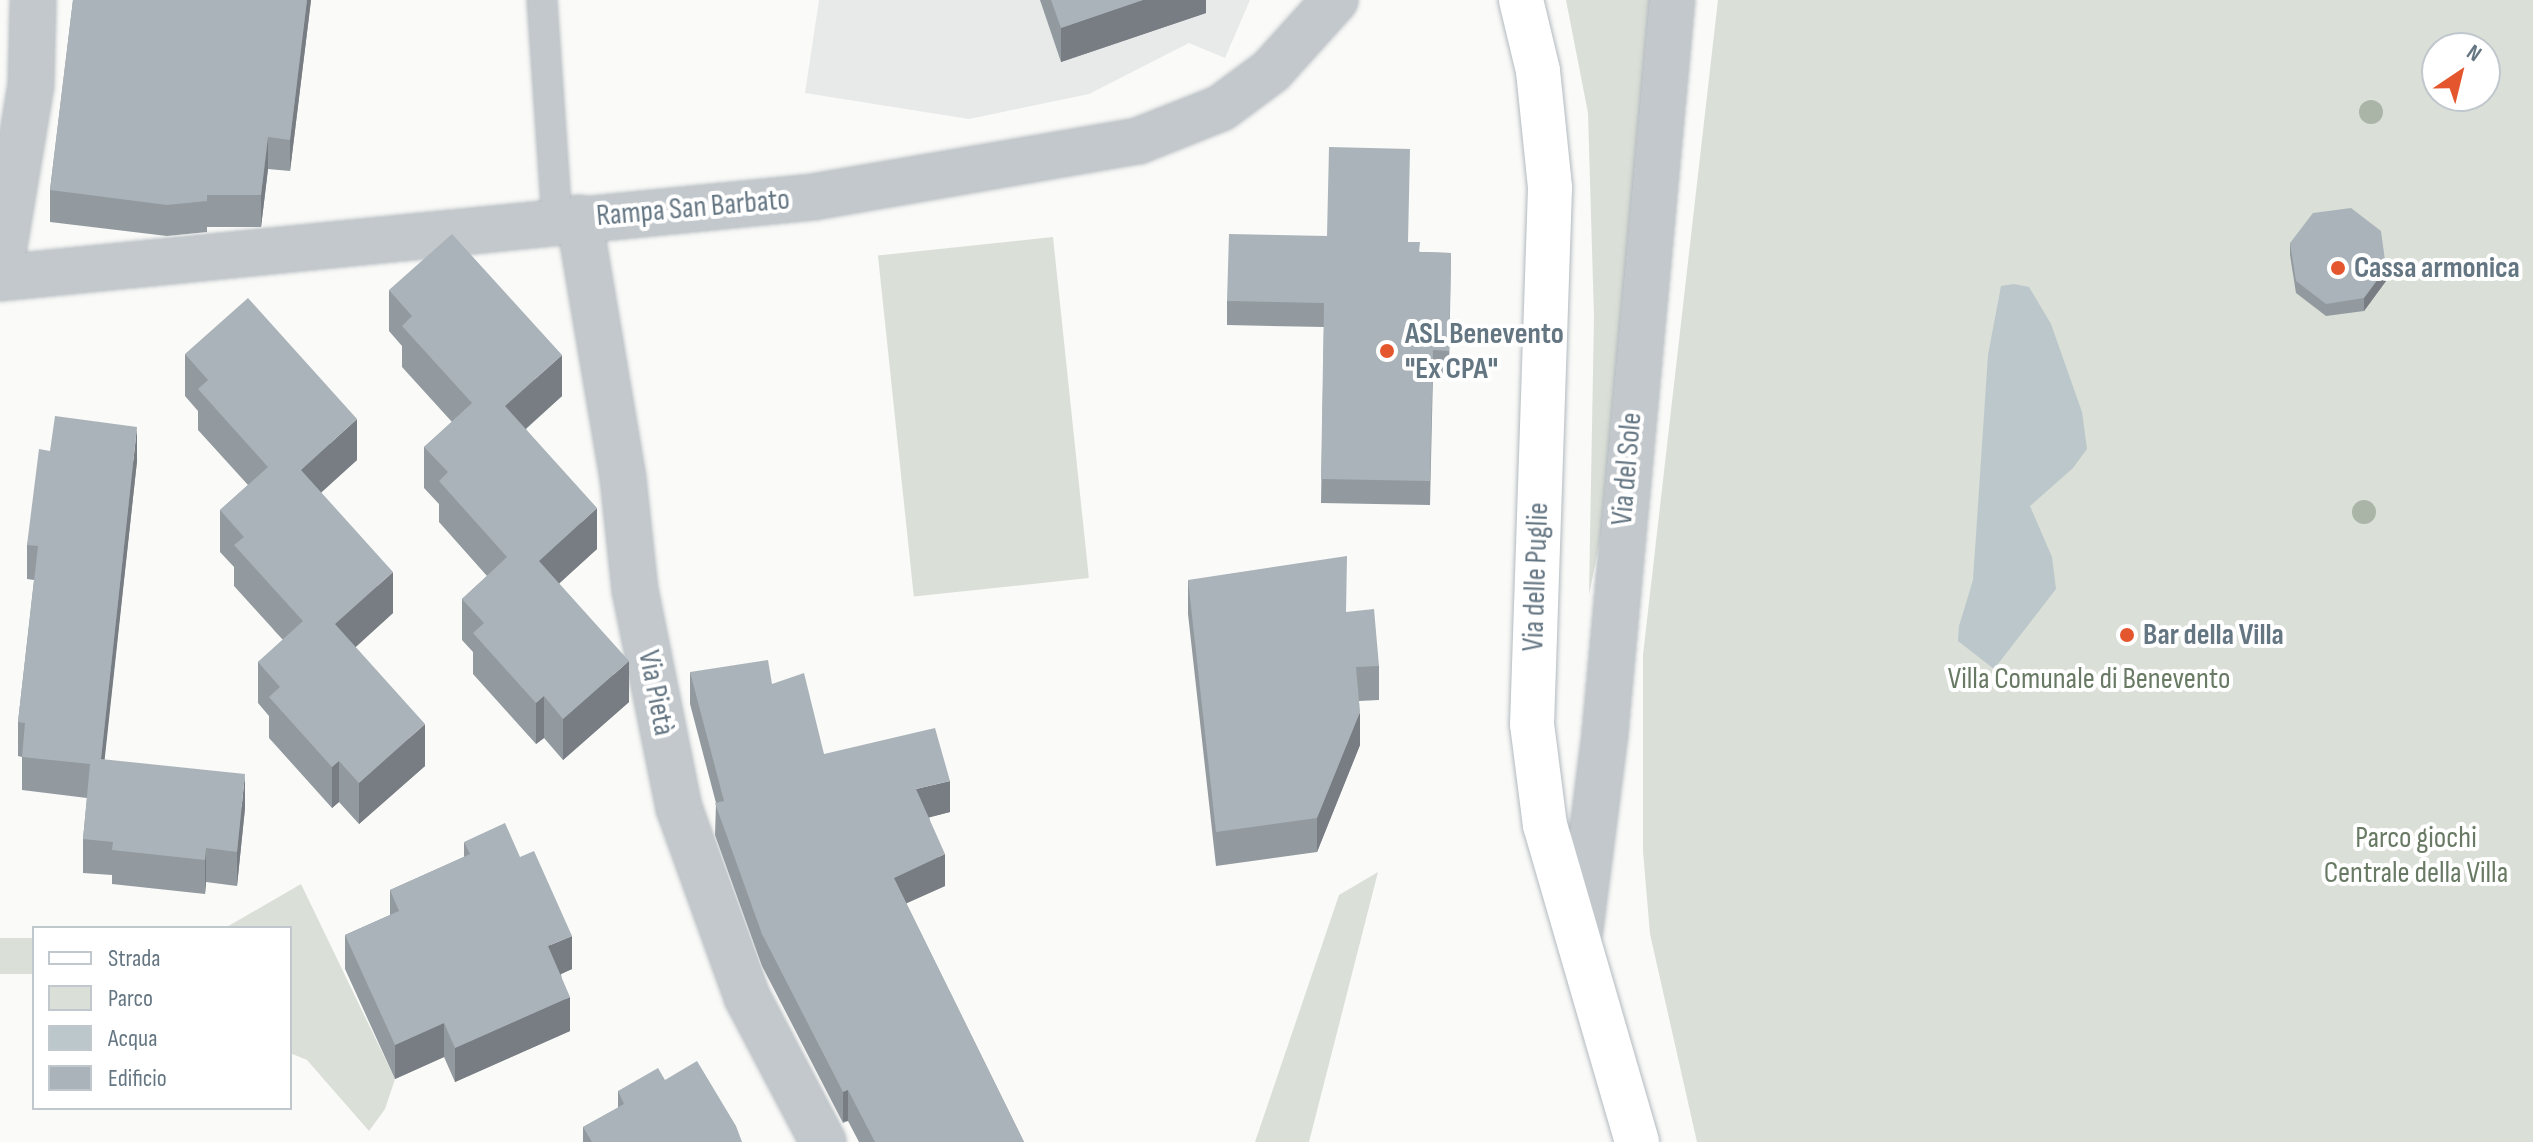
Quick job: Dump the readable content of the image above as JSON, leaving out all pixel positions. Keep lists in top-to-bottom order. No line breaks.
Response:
{"streets":{"street":["Rampa San Barbato","Via del Sole","Via delle Puglie","Via Pietà"]},"crossings":[["Rampa San Barbato","Via Pietà"],["Via del Sole","Via delle Puglie"]],"parks":["Villa Comunale di Benevento","Parco giochi Centrale della Villa"],"places":["Cassa armonica","ASL Benevento \"Ex CPA\"","Bar della Villa"],"legend":["Strada","Parco","Acqua","Edificio"],"north":"top right"}
